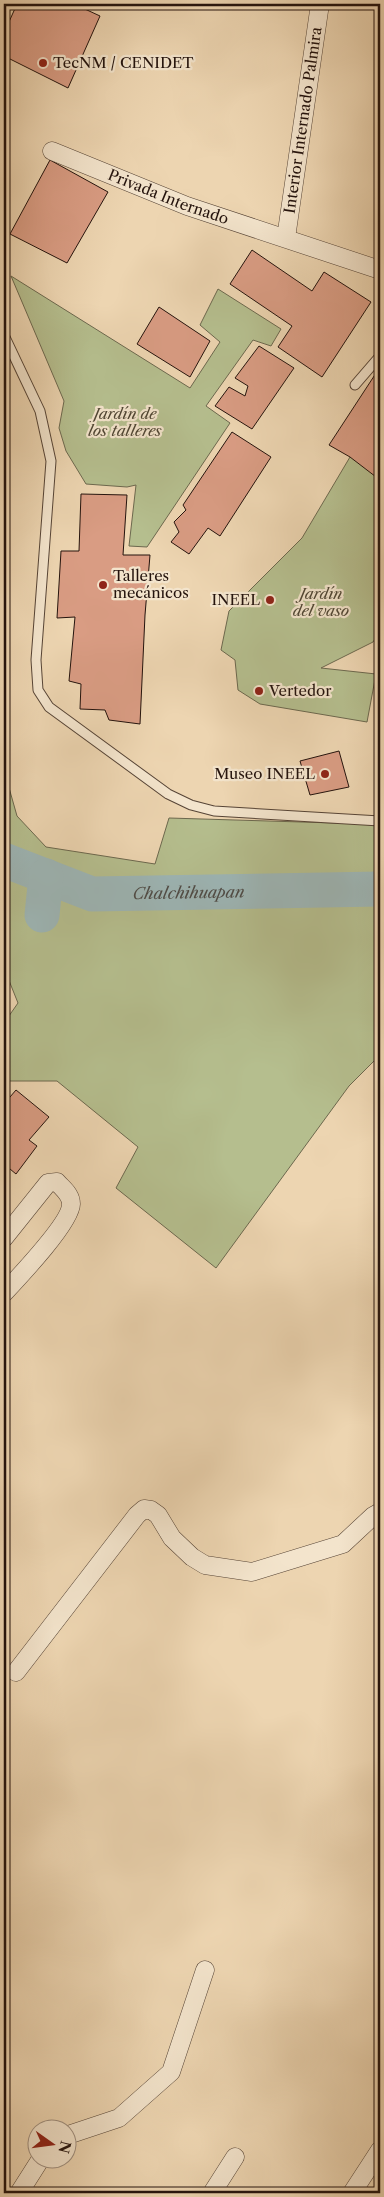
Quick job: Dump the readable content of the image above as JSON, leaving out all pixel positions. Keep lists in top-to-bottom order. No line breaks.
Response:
{"streets":{"street":["Interior Internado Palmira","Privada Internado"]},"crossings":[["Interior Internado Palmira","Privada Internado"]],"water":["Chalchihuapan"],"parks":["Jardín de los talleres","Jardín del vaso"],"places":["TecNM / CENIDET","Talleres mecánicos","INEEL","Vertedor","Museo INEEL"],"north":"right"}
